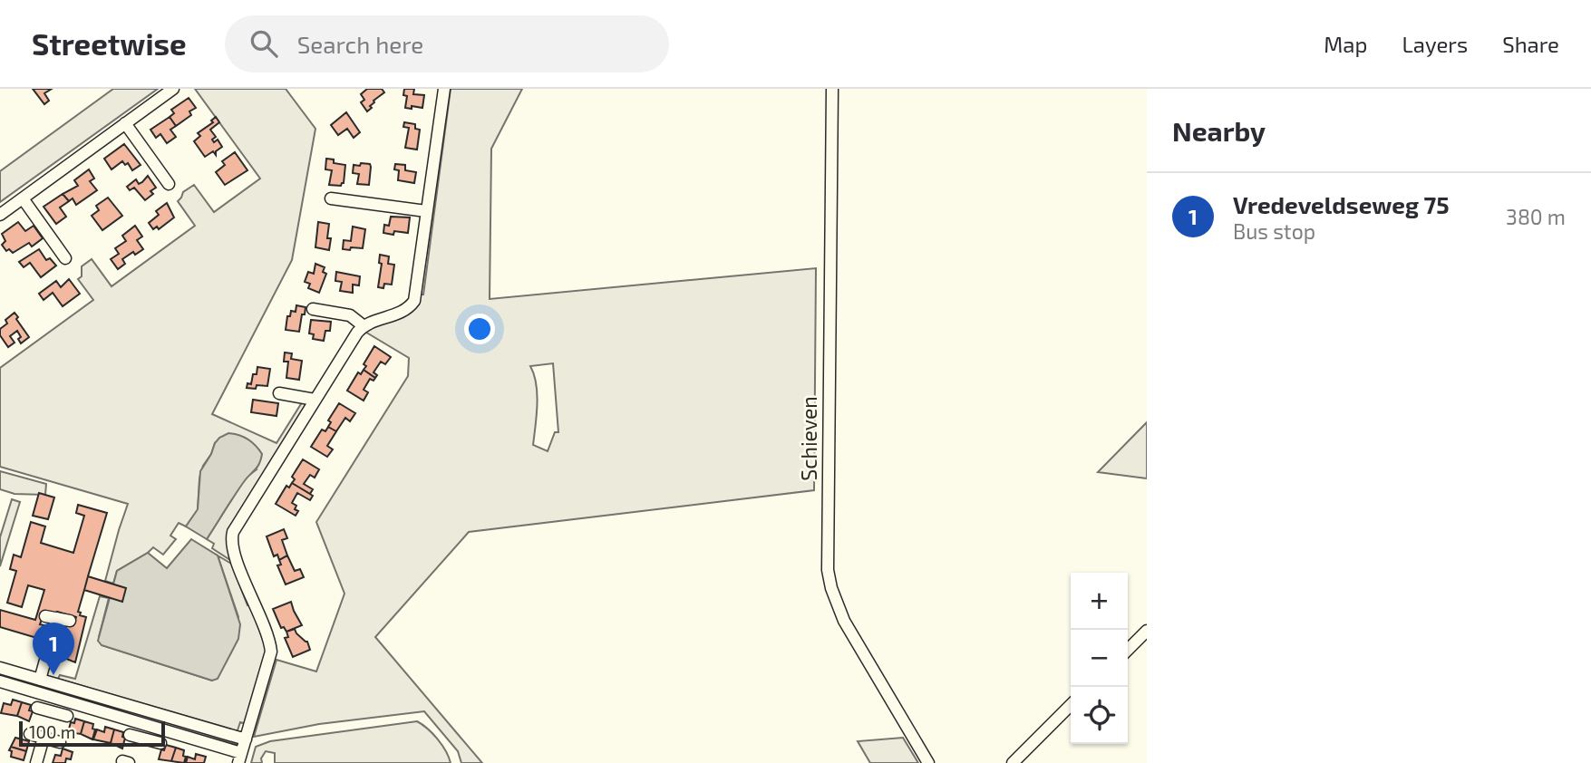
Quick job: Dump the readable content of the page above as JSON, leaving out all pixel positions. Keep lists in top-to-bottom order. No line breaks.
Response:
{"streets":{"street":["Schieven"]},"scale_bar":"100 m","page":{"header":"Streetwise","search":"Search here","nav":["Map","Layers","Share"],"heading":"Nearby","list":[{"mark":"1","name":"Vredeveldseweg 75","note":"Bus stop","value":"380 m"}],"map_buttons":["+","−"],"pins":"1","scale":"100 m"}}
